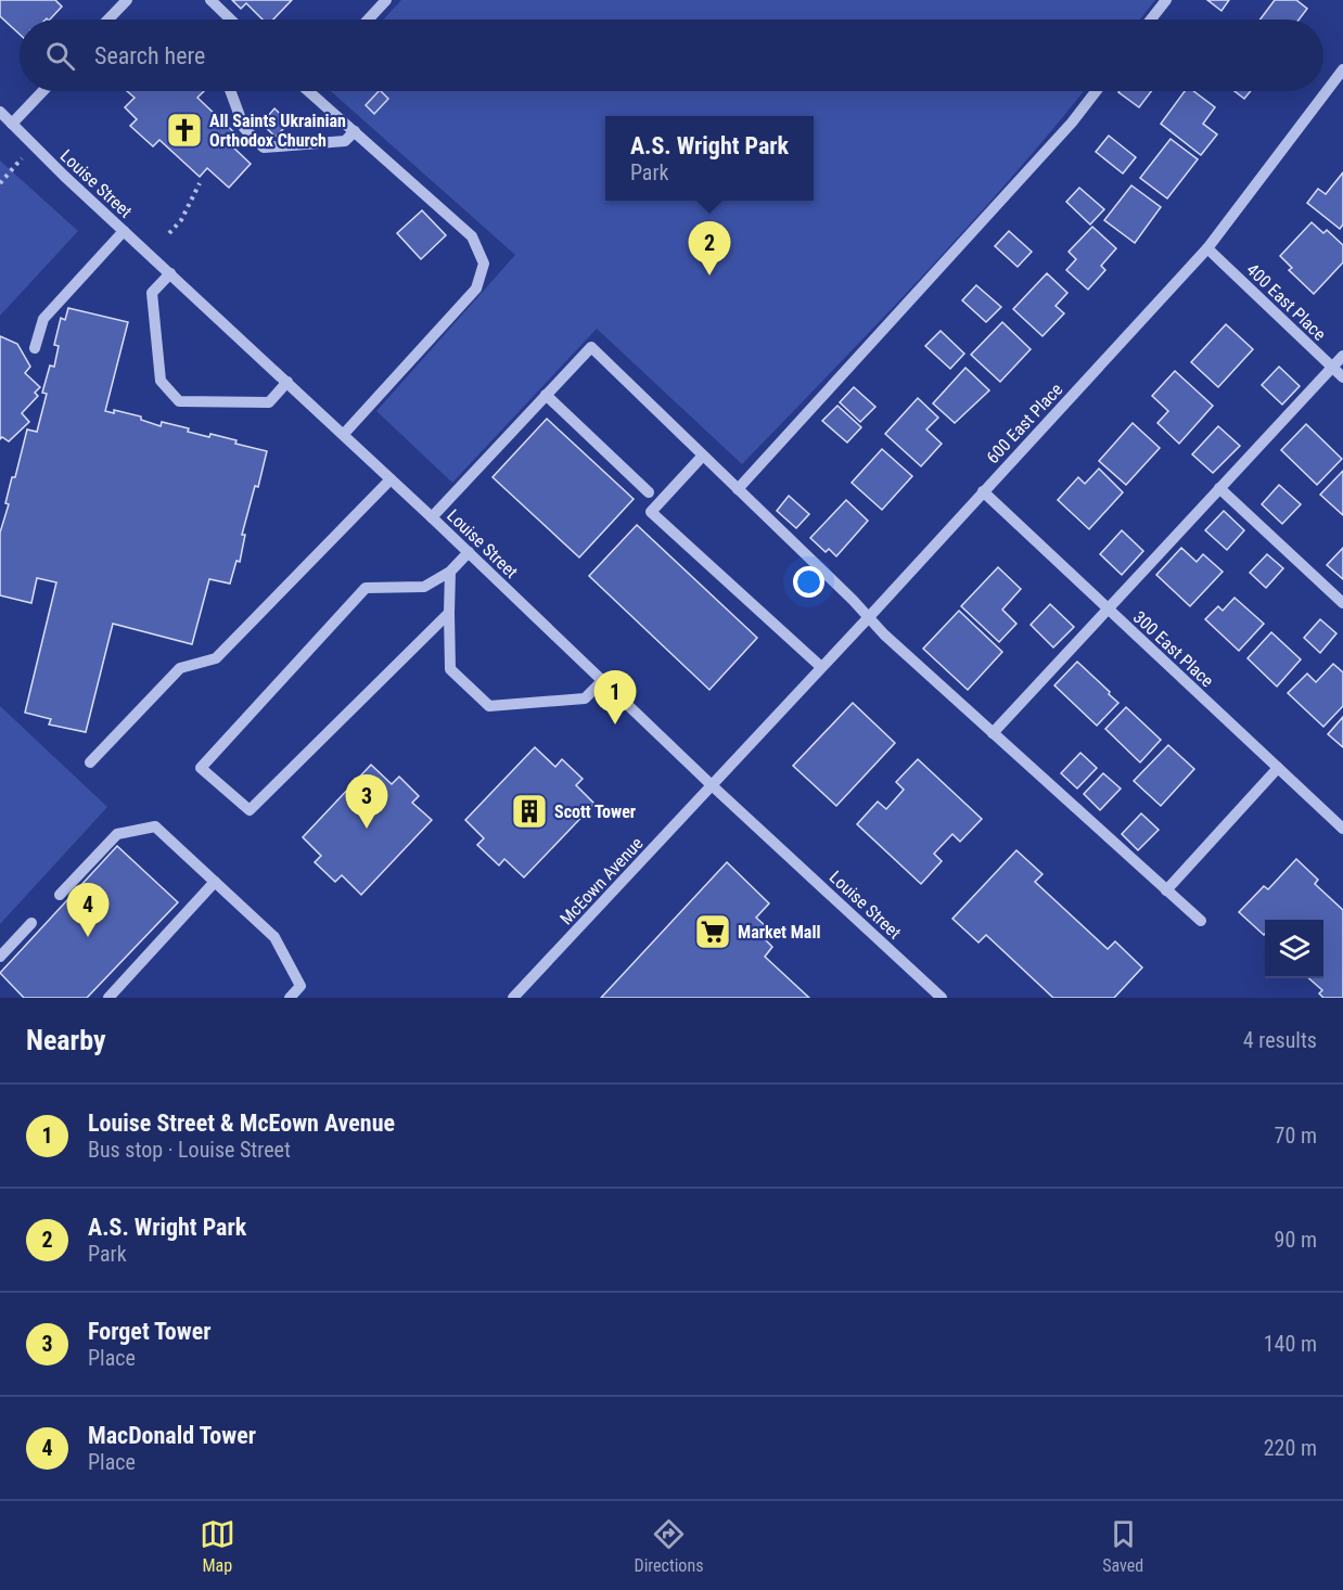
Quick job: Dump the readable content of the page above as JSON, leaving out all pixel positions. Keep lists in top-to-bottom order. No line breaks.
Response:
{"streets":{"street":["Louise Street","400 East Place","600 East Place","300 East Place","McEown Avenue"]},"crossings":[["Louise Street","600 East Place"],["Louise Street","McEown Avenue"],["400 East Place","600 East Place"],["600 East Place","300 East Place"],["600 East Place","McEown Avenue"]],"places":{"church":["All Saints Ukrainian Orthodox Church"],"building":["Scott Tower"],"supermarket":["Market Mall"]},"page":{"search":"Search here","popup":["A.S. Wright Park","Park"],"pins":["2","1","3","4"],"heading":["Nearby","4 results"],"list":[{"mark":"1","name":"Louise Street & McEown Avenue","note":"Bus stop · Louise Street","value":"70 m"},{"mark":"2","name":"A.S. Wright Park","note":"Park","value":"90 m"},{"mark":"3","name":"Forget Tower","note":"Place","value":"140 m"},{"mark":"4","name":"MacDonald Tower","note":"Place","value":"220 m"}],"nav":["Map","Directions","Saved"]}}
